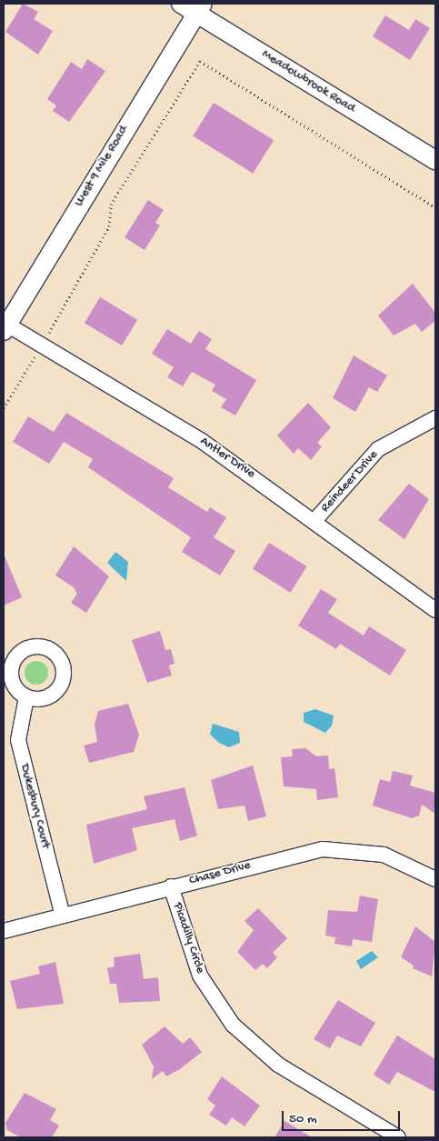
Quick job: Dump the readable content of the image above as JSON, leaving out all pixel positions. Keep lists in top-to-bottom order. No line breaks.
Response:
{"streets":{"street":["Meadowbrook Road","West 9 Mile Road","Antler Drive","Reindeer Drive","Dukesbury Court","Chase Drive","Picadilly Circle"]},"crossings":[["Meadowbrook Road","West 9 Mile Road"],["West 9 Mile Road","Antler Drive"],["Antler Drive","Reindeer Drive"],["Dukesbury Court","Chase Drive"],["Chase Drive","Picadilly Circle"]],"scale_bar":"50 m"}
